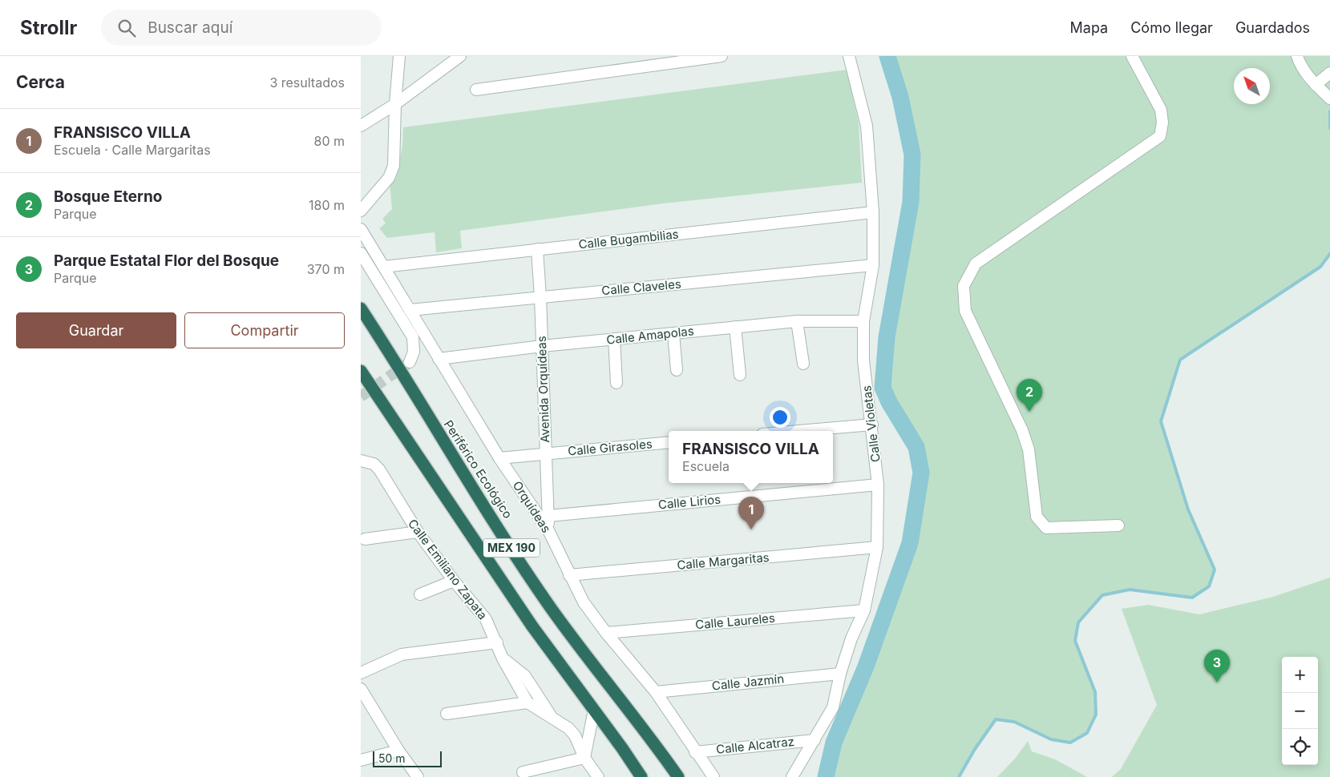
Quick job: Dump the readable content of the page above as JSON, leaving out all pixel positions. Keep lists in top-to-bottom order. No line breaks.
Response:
{"streets":{"highway":["Periférico Ecológico","MEX 190"],"street":["Calle Bugambilias","Calle Claveles","Calle Amapolas","Avenida Orquídeas","Calle Violetas","Calle Girasoles","Calle Lirios","Orquídeas","Calle Margaritas","Calle Emiliano Zapata","Calle Laureles","Calle Jazmín","Calle Alcatraz"]},"crossings":[["Calle Bugambilias","Avenida Orquídeas"],["Calle Bugambilias","Calle Violetas"],["Calle Bugambilias","Orquídeas"],["Calle Claveles","Avenida Orquídeas"],["Calle Claveles","Calle Violetas"],["Calle Claveles","Orquídeas"],["Calle Amapolas","Avenida Orquídeas"],["Calle Amapolas","Calle Violetas"],["Calle Amapolas","Orquídeas"],["Avenida Orquídeas","Calle Girasoles"],["Avenida Orquídeas","Calle Lirios"],["Avenida Orquídeas","Orquídeas"],["Calle Violetas","Calle Lirios"],["Calle Violetas","Calle Margaritas"],["Calle Violetas","Calle Laureles"],["Calle Violetas","Calle Jazmín"],["Calle Violetas","Calle Alcatraz"],["Calle Girasoles","Orquídeas"],["Orquídeas","Calle Margaritas"],["Orquídeas","Calle Laureles"],["Orquídeas","Calle Jazmín"],["Orquídeas","Calle Alcatraz"]],"scale_bar":"50 m","north":"top left","page":{"header":"Strollr","search":"Buscar aquí","nav":["Mapa","Cómo llegar","Guardados"],"heading":["Cerca","3 resultados"],"list":[{"mark":"1","name":"FRANSISCO VILLA","note":"Escuela · Calle Margaritas","value":"80 m"},{"mark":"2","name":"Bosque Eterno","note":"Parque","value":"180 m"},{"mark":"3","name":"Parque Estatal Flor del Bosque","note":"Parque","value":"370 m"}],"buttons":["Guardar","Compartir"],"pins":["2","1","3"],"popup":["FRANSISCO VILLA","Escuela"],"map_buttons":["+","−"],"scale":"50 m"}}
